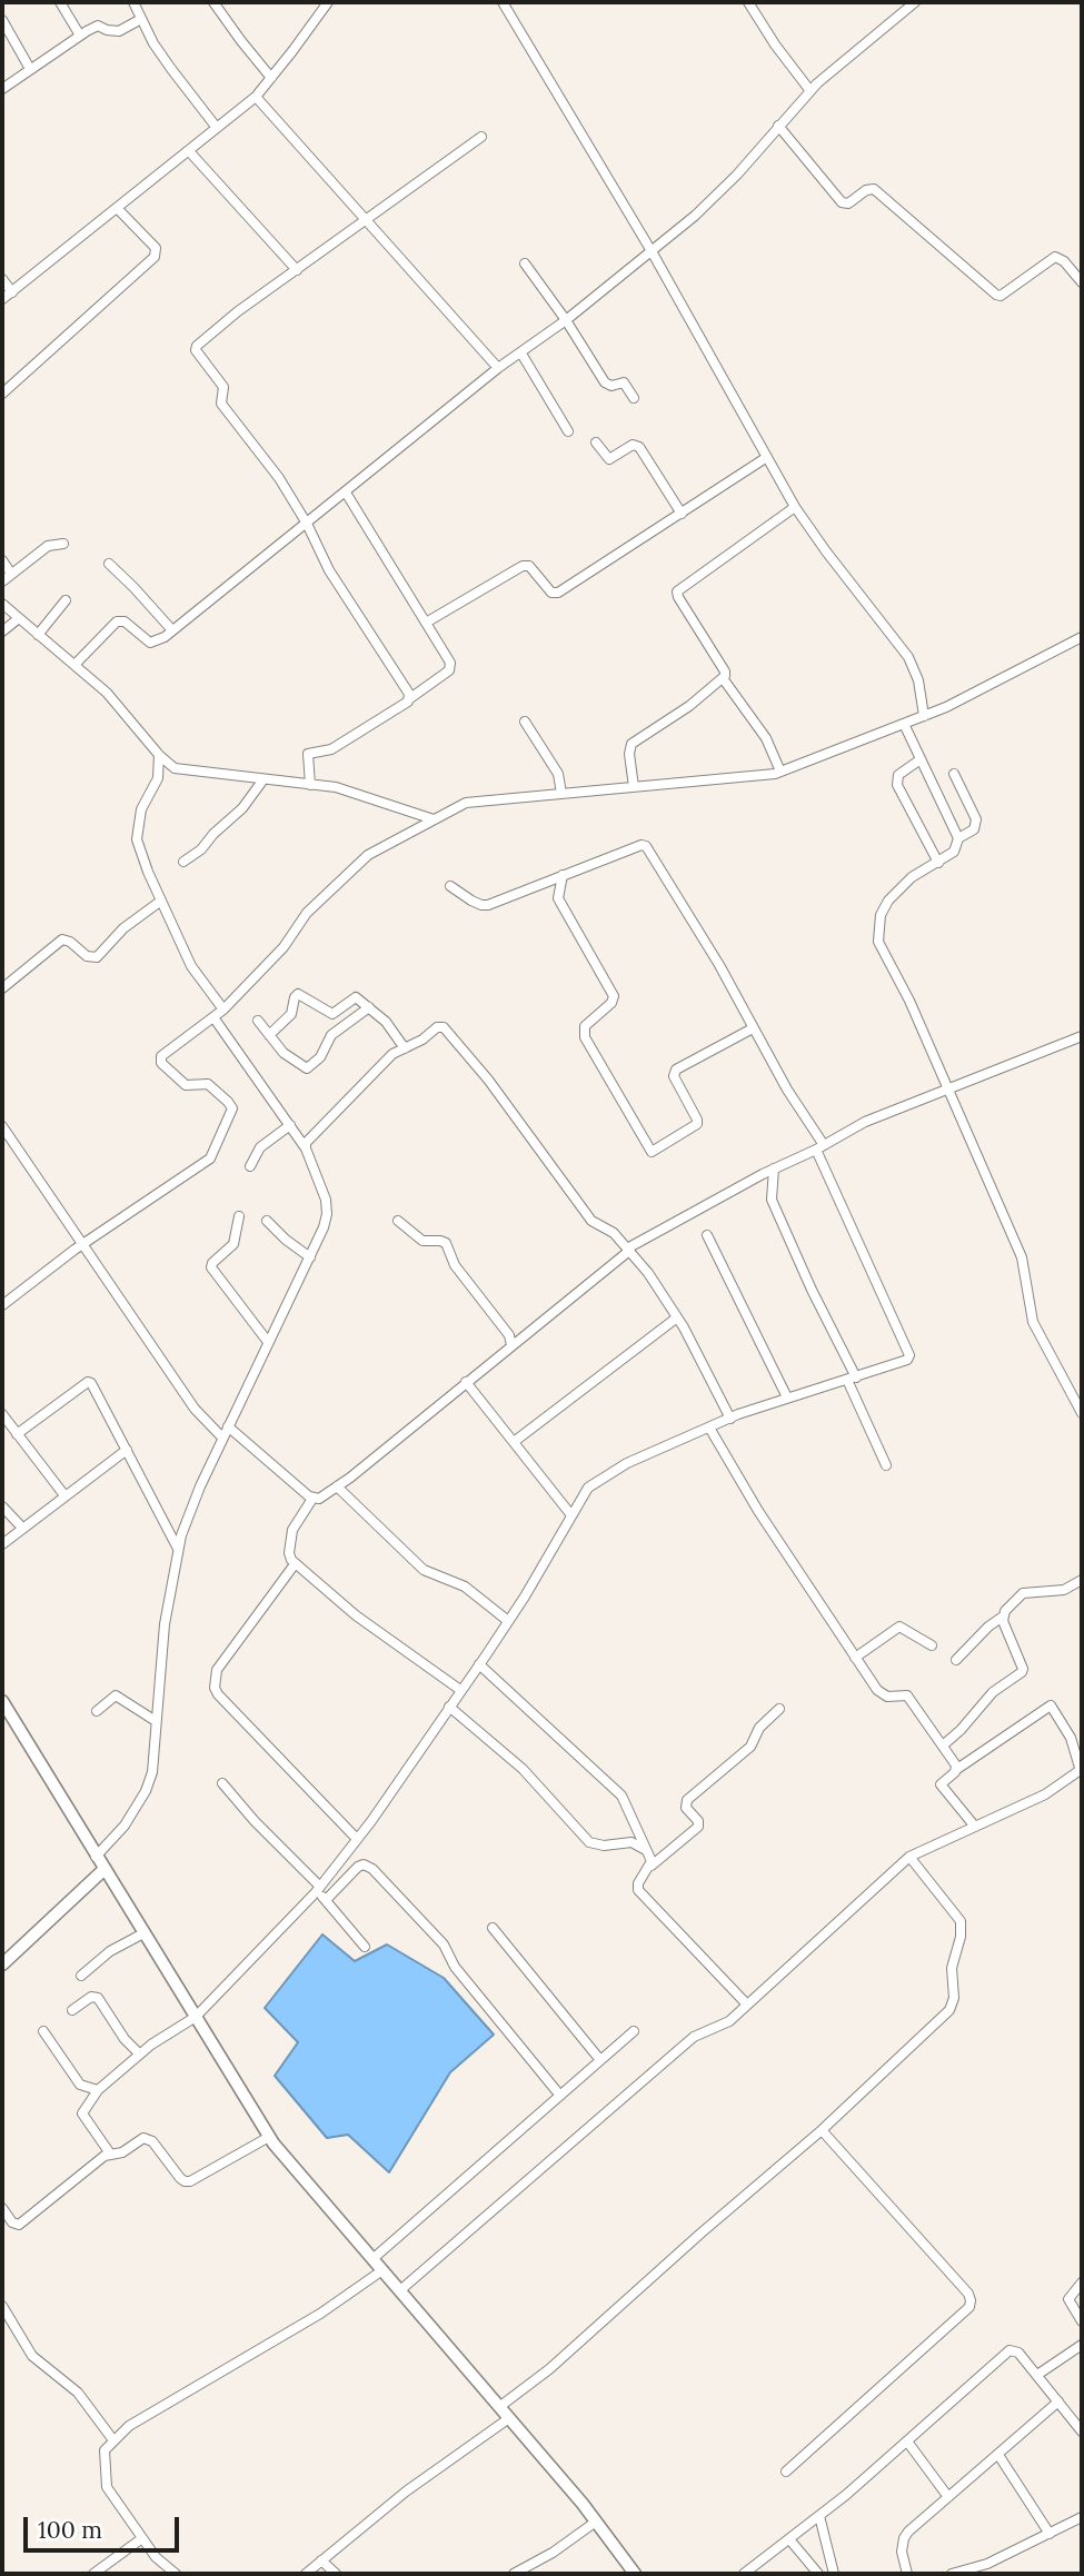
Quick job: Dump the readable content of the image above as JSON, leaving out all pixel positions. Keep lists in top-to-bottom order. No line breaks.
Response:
{"scale_bar":"100 m"}
